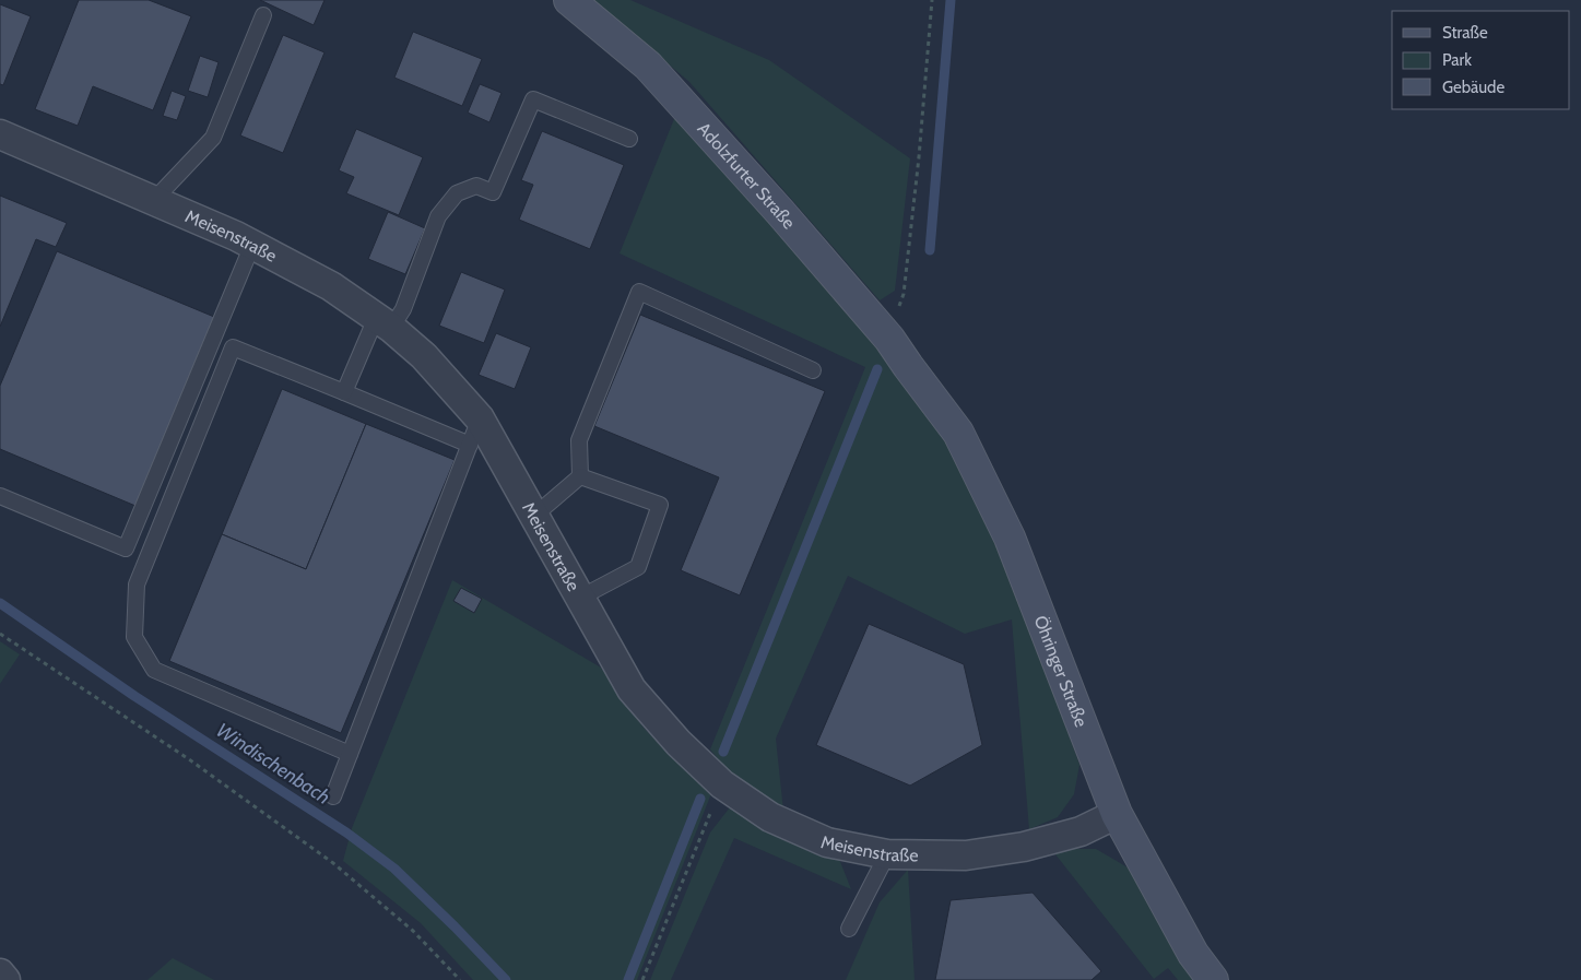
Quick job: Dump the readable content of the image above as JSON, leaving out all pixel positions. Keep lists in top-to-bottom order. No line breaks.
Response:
{"streets":{"main road":["Adolzfurter Straße","Öhringer Straße"],"street":["Meisenstraße"]},"crossings":[["Adolzfurter Straße","Öhringer Straße"],["Meisenstraße","Öhringer Straße"]],"water":["Windischenbach"],"legend":["Straße","Park","Gebäude"]}
